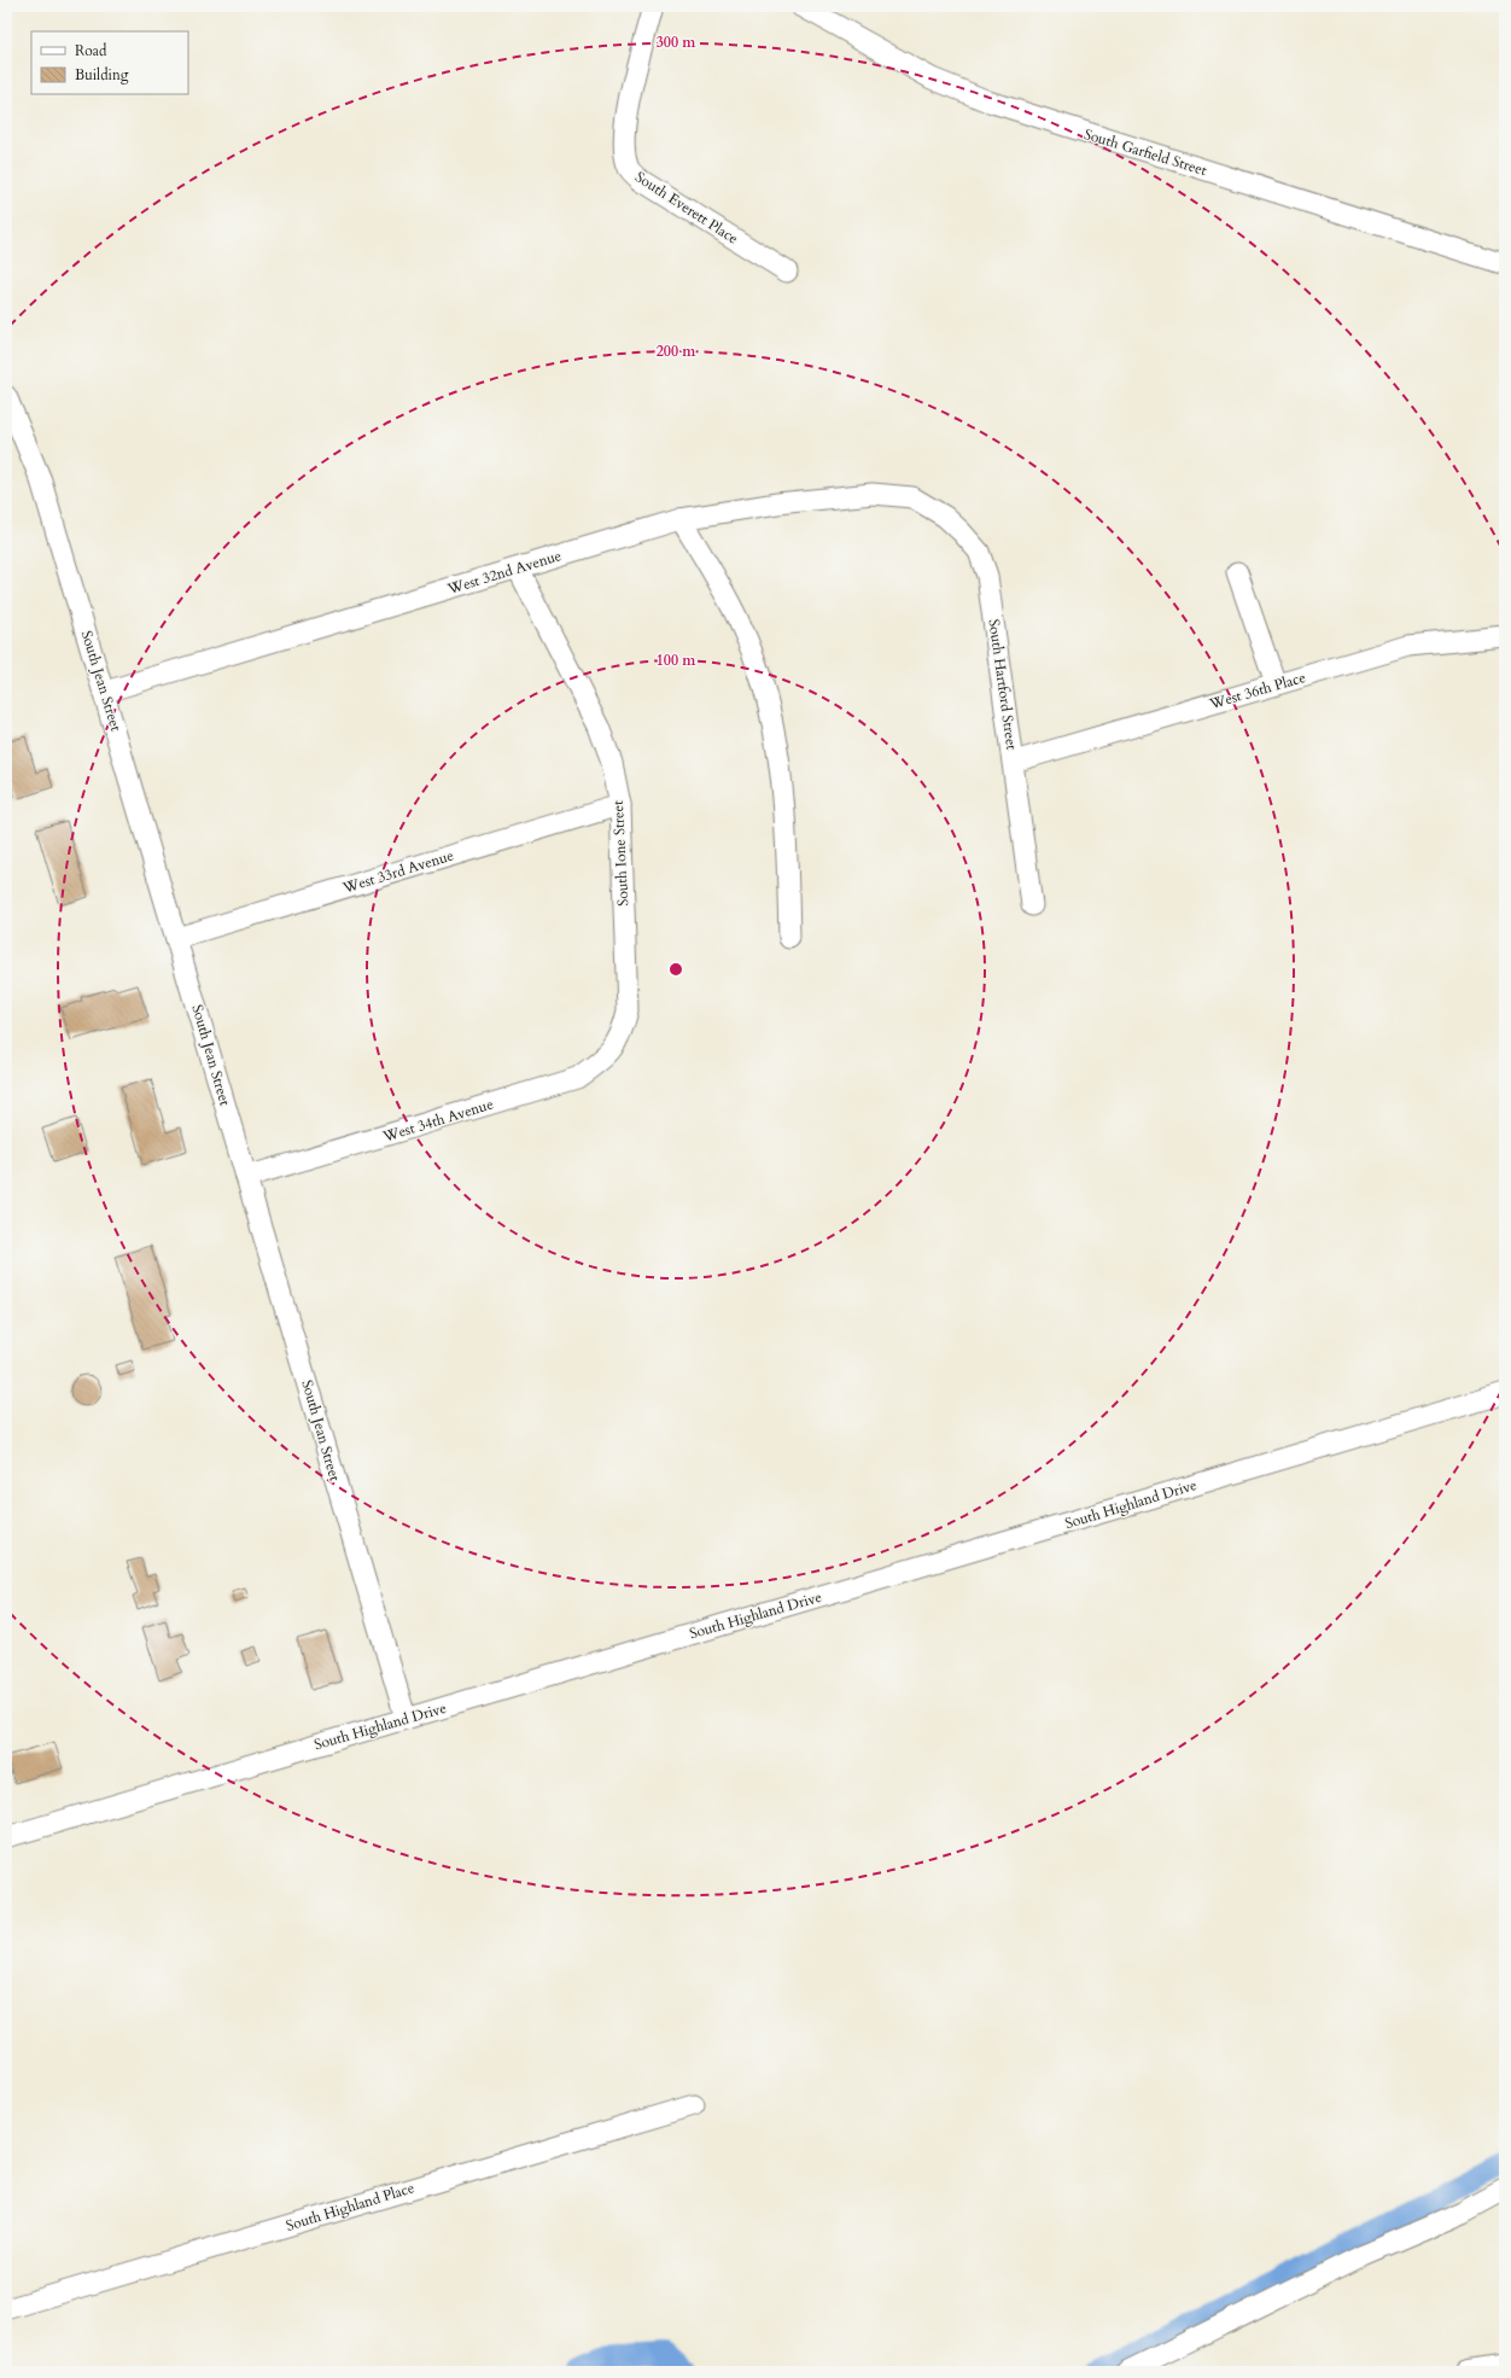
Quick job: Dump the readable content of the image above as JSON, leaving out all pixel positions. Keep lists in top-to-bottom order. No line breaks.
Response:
{"streets":{"street":["South Garfield Street","South Everett Place","West 32nd Avenue","South Jean Street","South Hartford Street","West 36th Place","South Ione Street","West 33rd Avenue","West 34th Avenue","South Highland Drive","South Highland Place"]},"crossings":[["West 32nd Avenue","South Jean Street"],["West 32nd Avenue","South Hartford Street"],["West 32nd Avenue","South Ione Street"],["South Jean Street","West 33rd Avenue"],["South Jean Street","West 34th Avenue"],["South Jean Street","South Highland Drive"],["South Hartford Street","West 36th Place"],["South Ione Street","West 33rd Avenue"],["South Ione Street","West 34th Avenue"]],"legend":["Road","Building"],"rings":["300 m","200 m","100 m"]}
